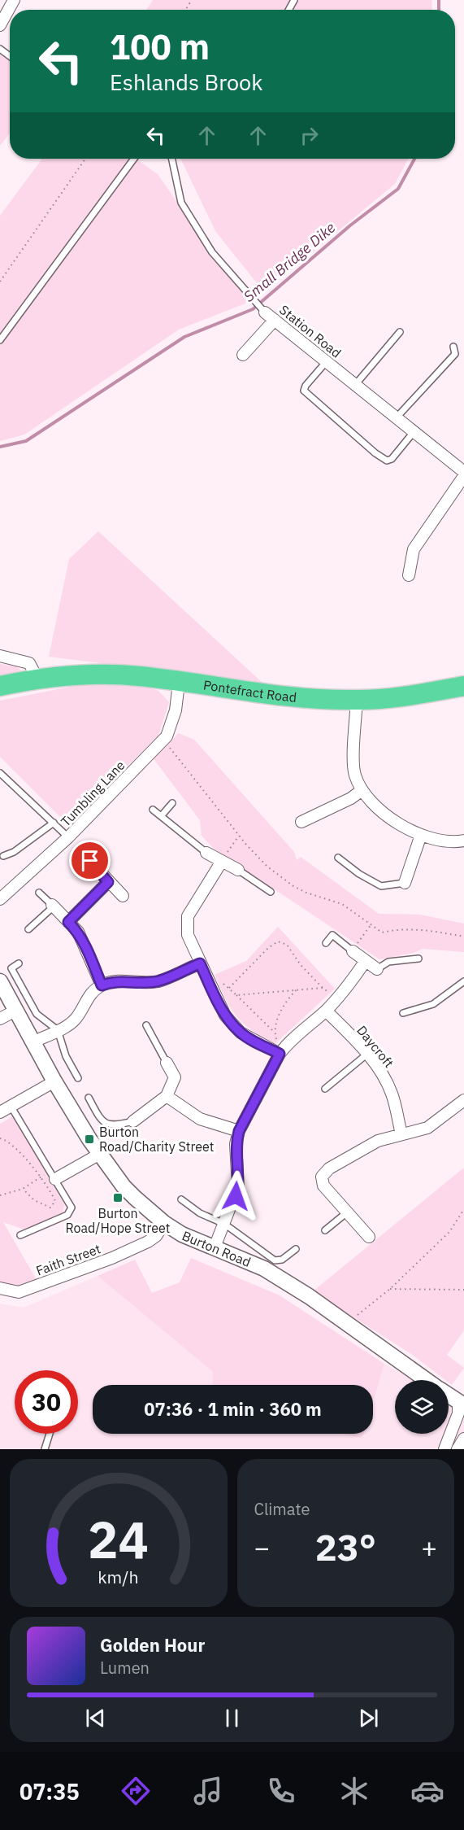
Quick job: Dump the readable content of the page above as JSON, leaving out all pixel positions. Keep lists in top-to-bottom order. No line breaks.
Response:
{"streets":{"highway":["Pontefract Road"],"street":["Station Road","Tumbling Lane","Daycroft","Burton Road","Faith Street"]},"crossings":[["Burton Road","Faith Street"]],"water":["Small Bridge Dike"],"places":{"transit":["Burton Road/Charity Street","Burton Road/Hope Street"]},"page":{"turn":["100 m","Eshlands Brook"],"limit":"30","trip":"07:36 · 1 min · 360 m","tile":"Climate","heat":["−","23°","+"],"song":["Golden Hour","Lumen"],"tabs":"07:35","gauge":["24","km/h"]}}
